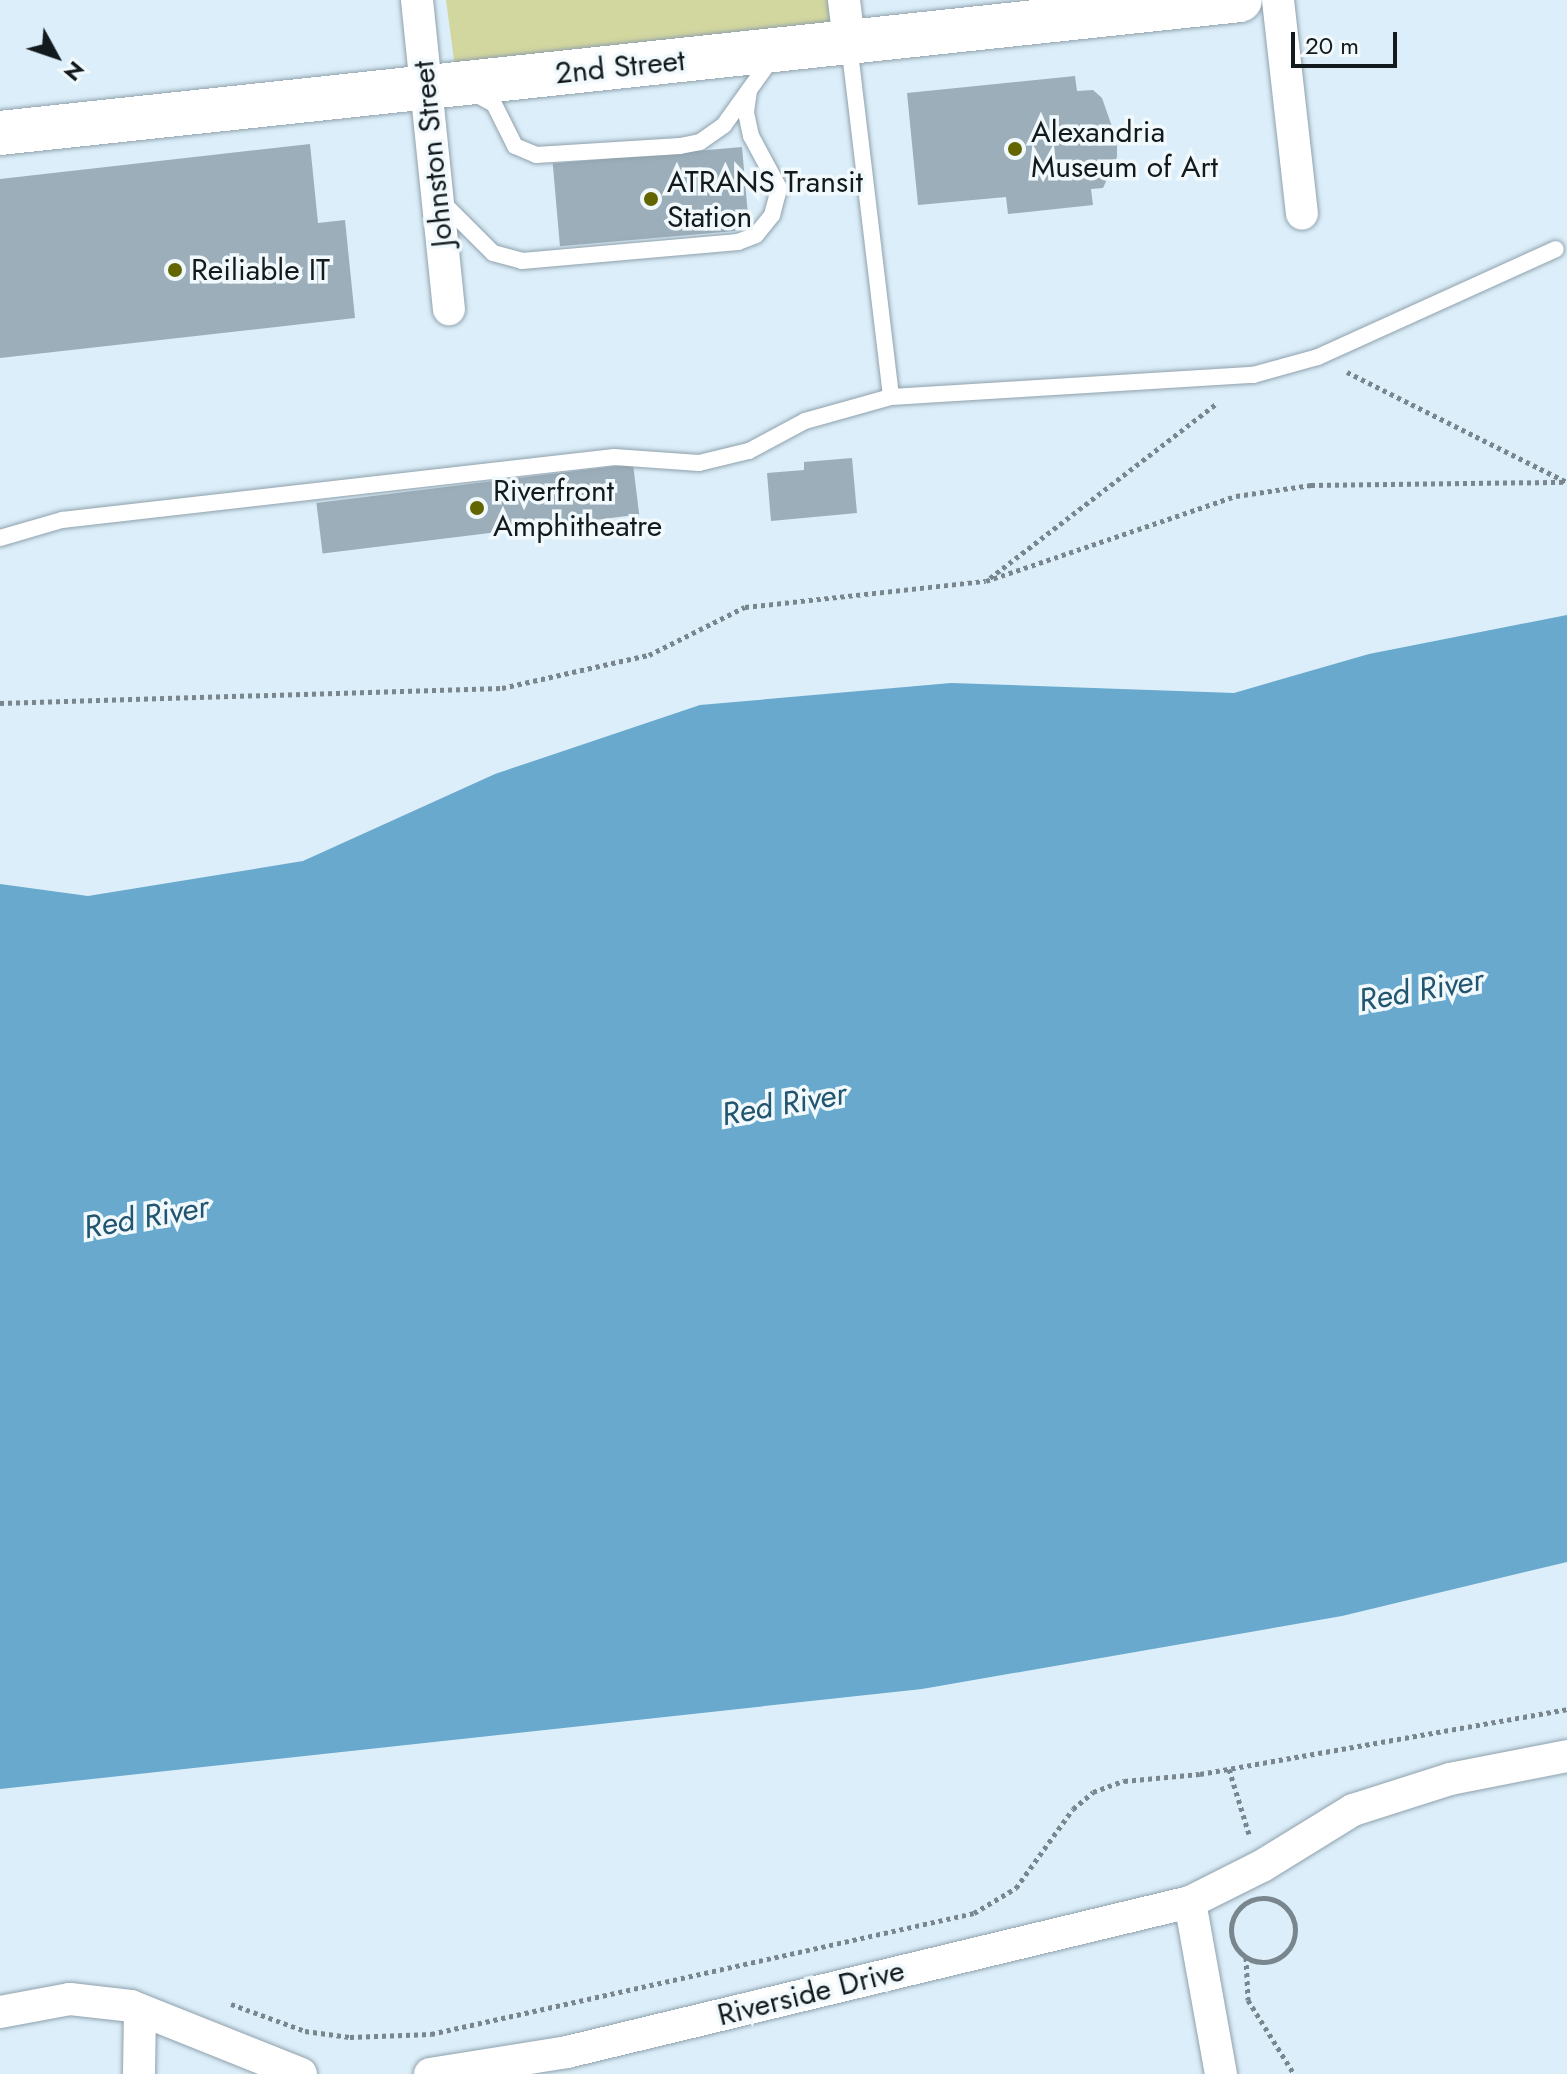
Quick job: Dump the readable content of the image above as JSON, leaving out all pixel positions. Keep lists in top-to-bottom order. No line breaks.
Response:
{"streets":{"main road":["2nd Street"],"street":["Johnston Street","Riverside Drive"]},"crossings":[["2nd Street","Johnston Street"]],"water":["Red River"],"places":["Alexandria Museum of Art","ATRANS Transit Station","Reiliable IT","Riverfront Amphitheatre"],"scale_bar":"20 m","north":"bottom right"}
